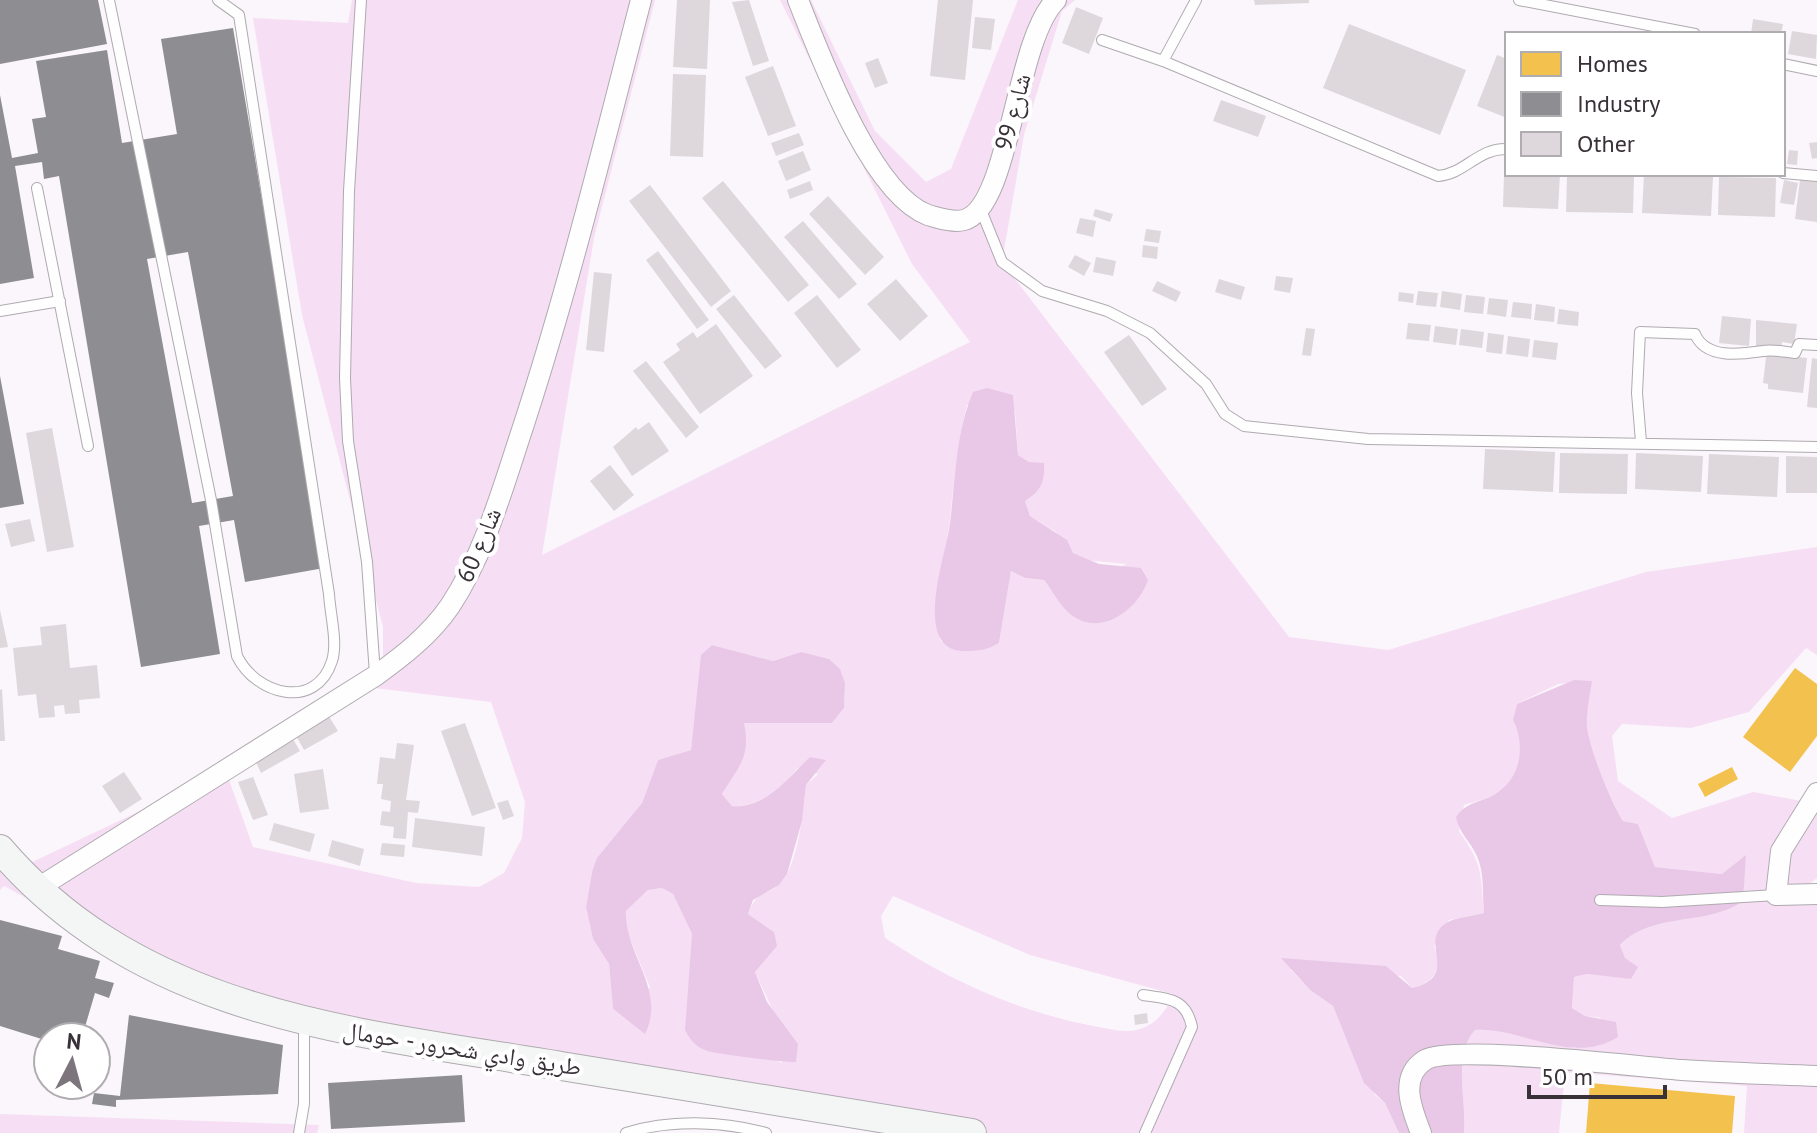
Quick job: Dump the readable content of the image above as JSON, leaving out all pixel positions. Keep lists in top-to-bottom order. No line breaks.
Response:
{"streets":{"main road":["طريق وادي شحرور - حومال"],"street":["شارع 99","شارع 60"]},"crossings":[["شارع 60","طريق وادي شحرور - حومال"]],"legend":["Homes","Industry","Other"],"scale_bar":"50 m","north":"top"}
